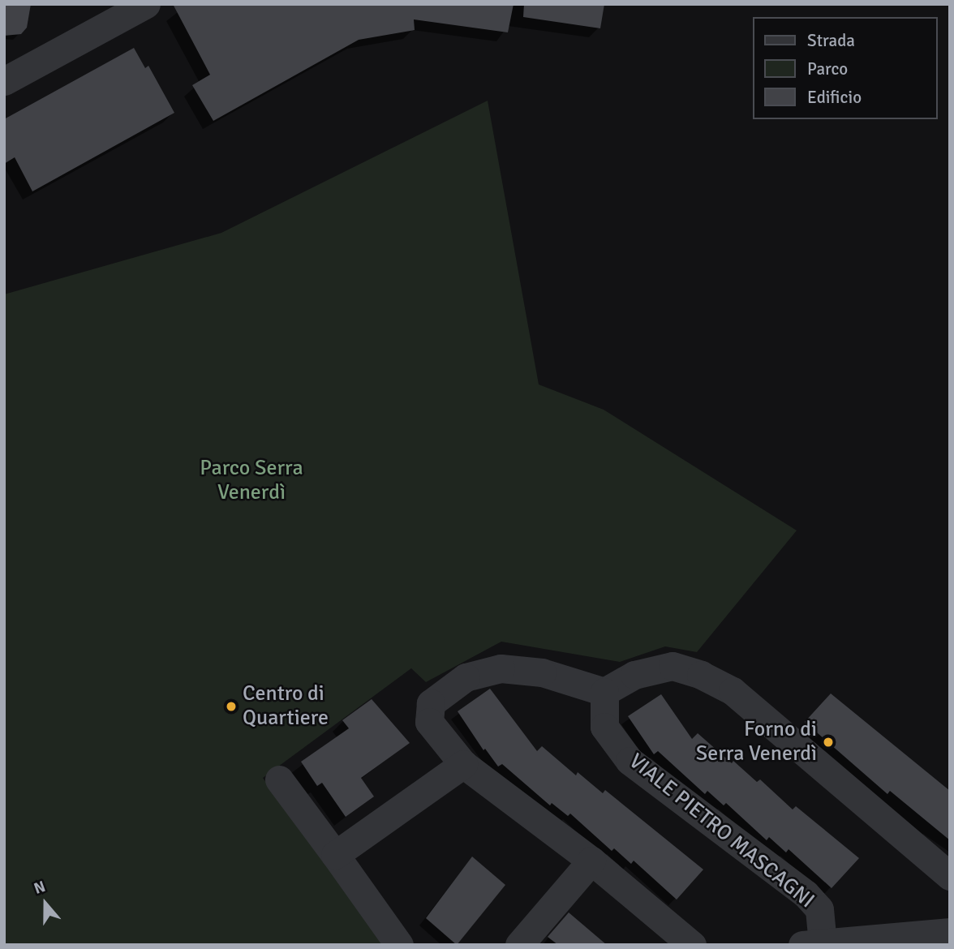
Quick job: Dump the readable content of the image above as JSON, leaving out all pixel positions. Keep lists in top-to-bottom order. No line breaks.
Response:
{"streets":{"street":["VIALE PIETRO MASCAGNI"]},"parks":["Parco Serra Venerdì"],"places":["Centro di Quartiere","Forno di Serra Venerdì"],"legend":["Strada","Parco","Edificio"],"north":"top"}
